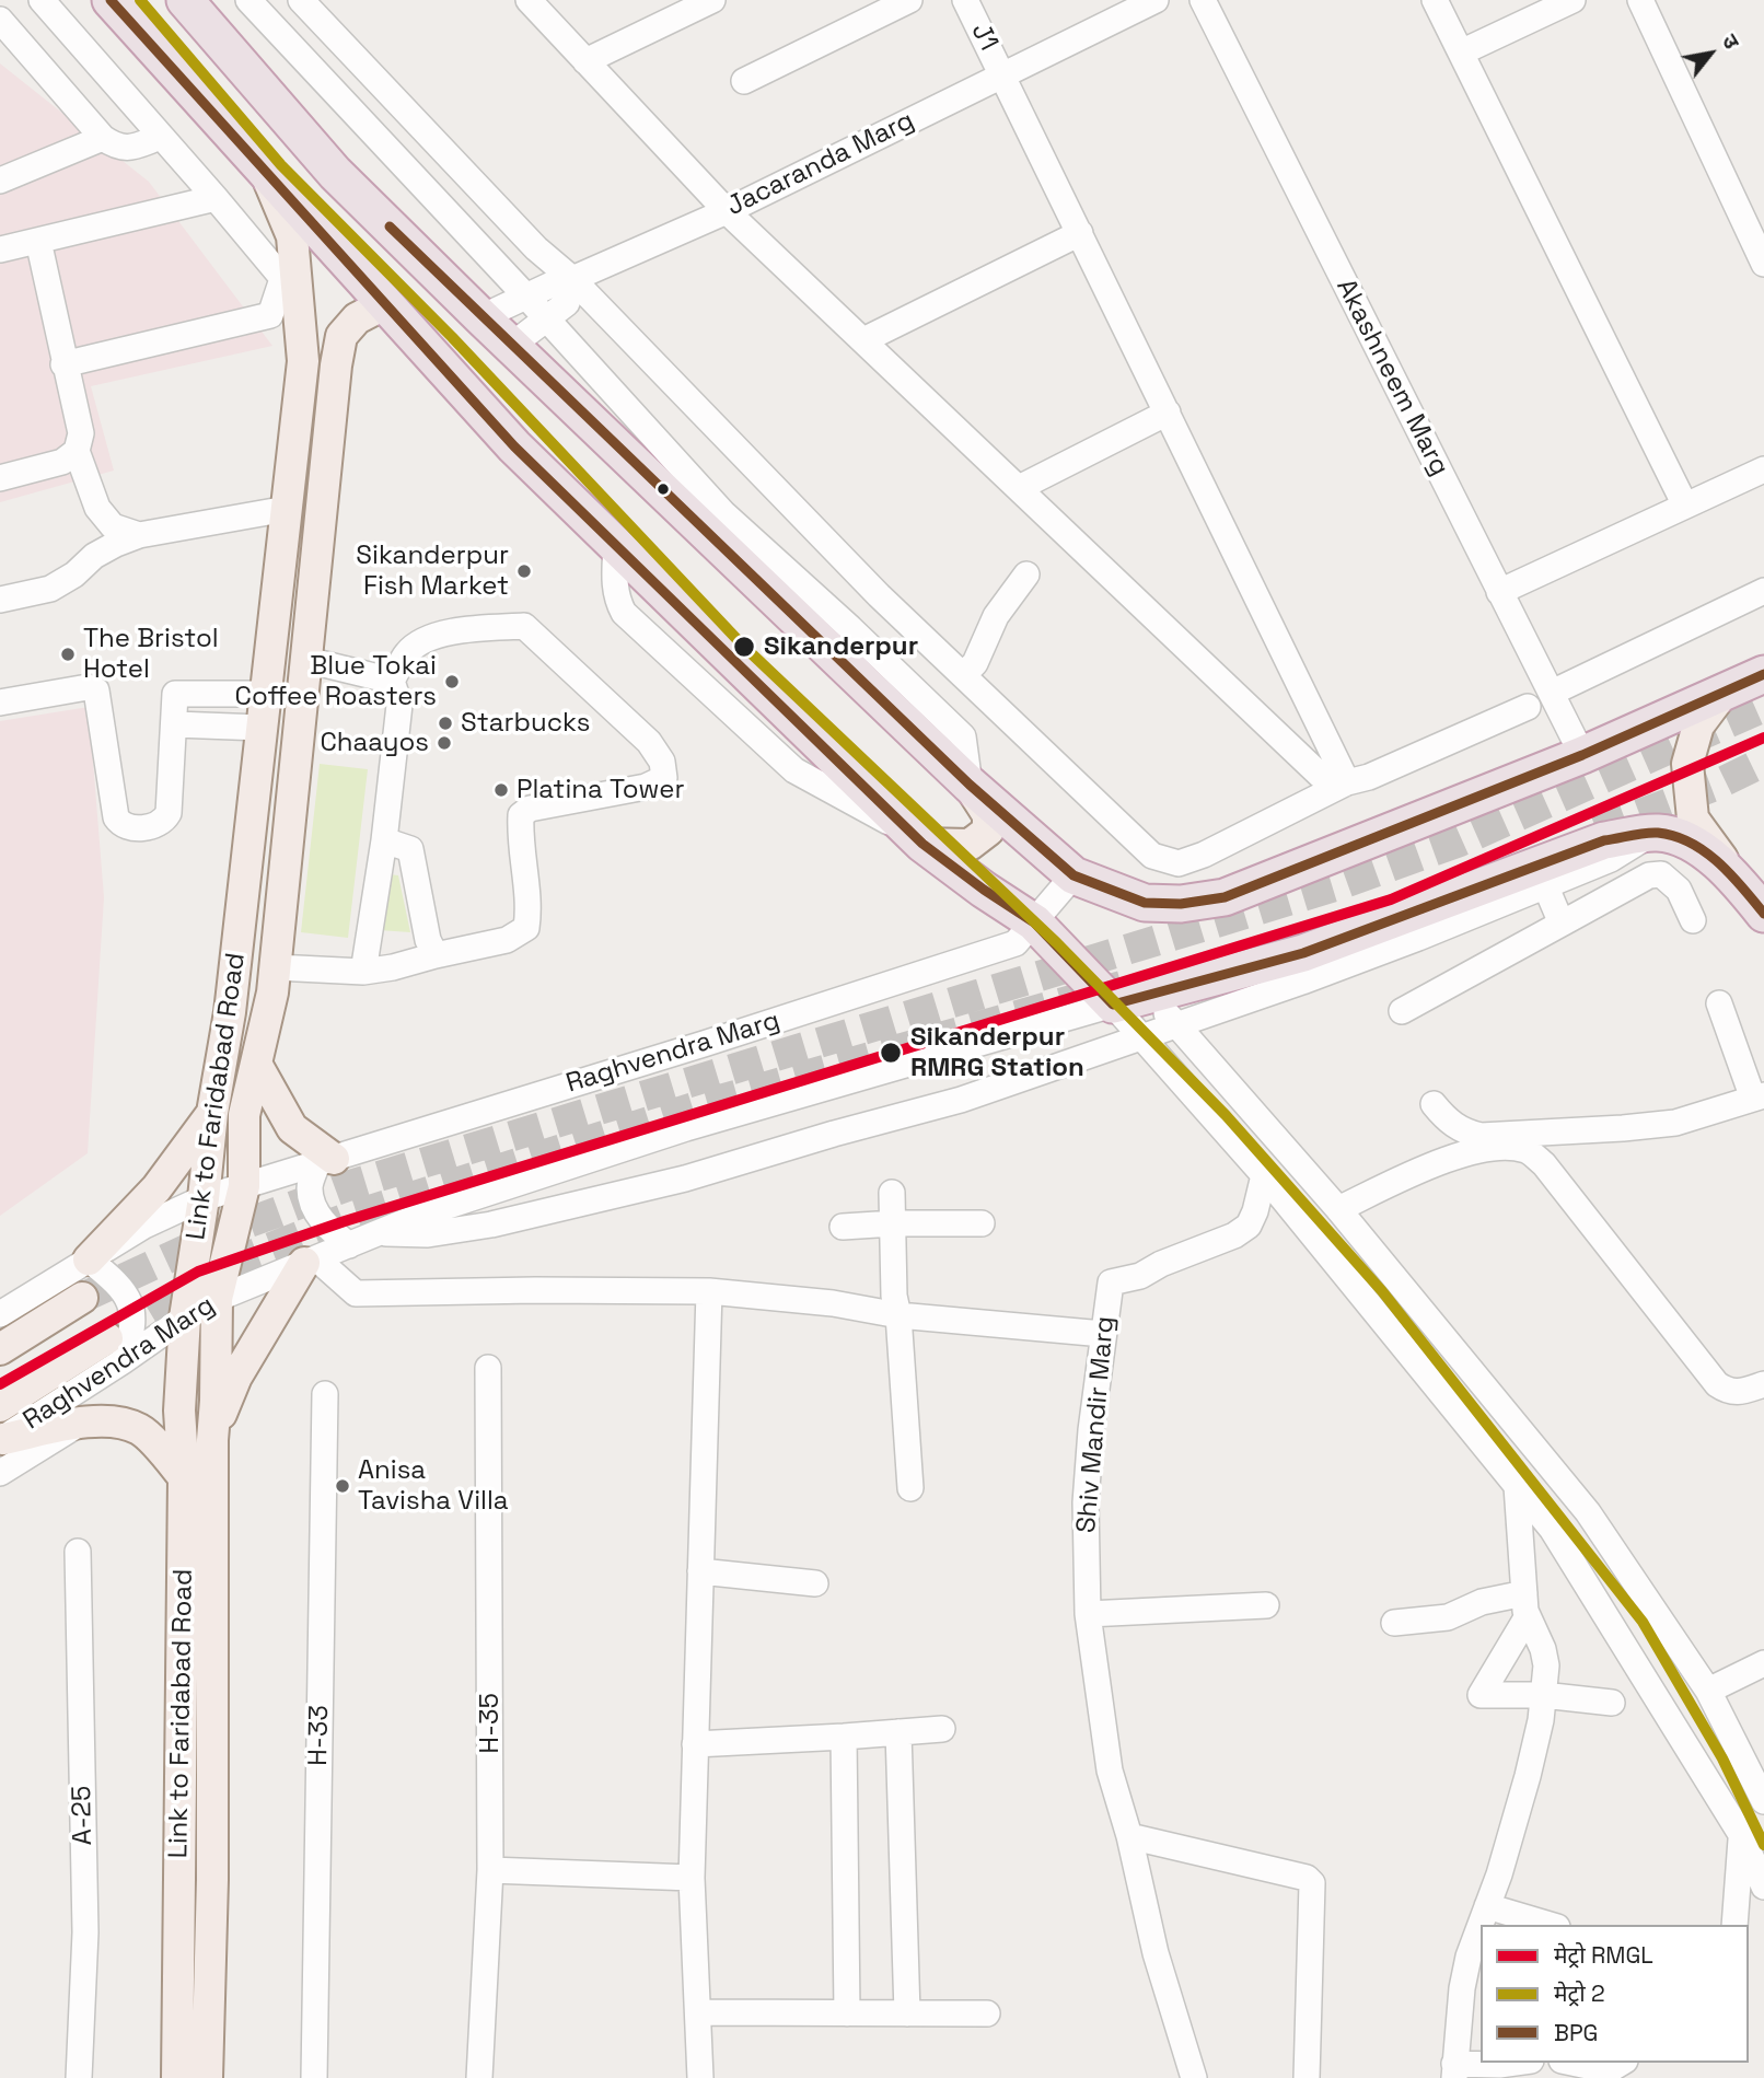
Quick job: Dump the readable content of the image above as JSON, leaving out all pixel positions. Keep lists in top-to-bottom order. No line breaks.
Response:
{"streets":{"main road":["Link to Faridabad Road"],"street":["J1","Jacaranda Marg","Akashneem Marg","Raghvendra Marg","Shiv Mandir Marg","H-35","H-33","A-25"]},"crossings":[["J1","Jacaranda Marg"],["Raghvendra Marg","Link to Faridabad Road"]],"places":["Sikanderpur Fish Market","Sikanderpur","The Bristol Hotel","Blue Tokai Coffee Roasters","Starbucks","Chaayos","Platina Tower","Sikanderpur RMRG Station","Anisa Tavisha Villa"],"lines":["metro line 2","transit line BPG","metro line RMGL"],"legend":["मेट्रो RMGL","मेट्रो 2","BPG"],"north":"top right"}
